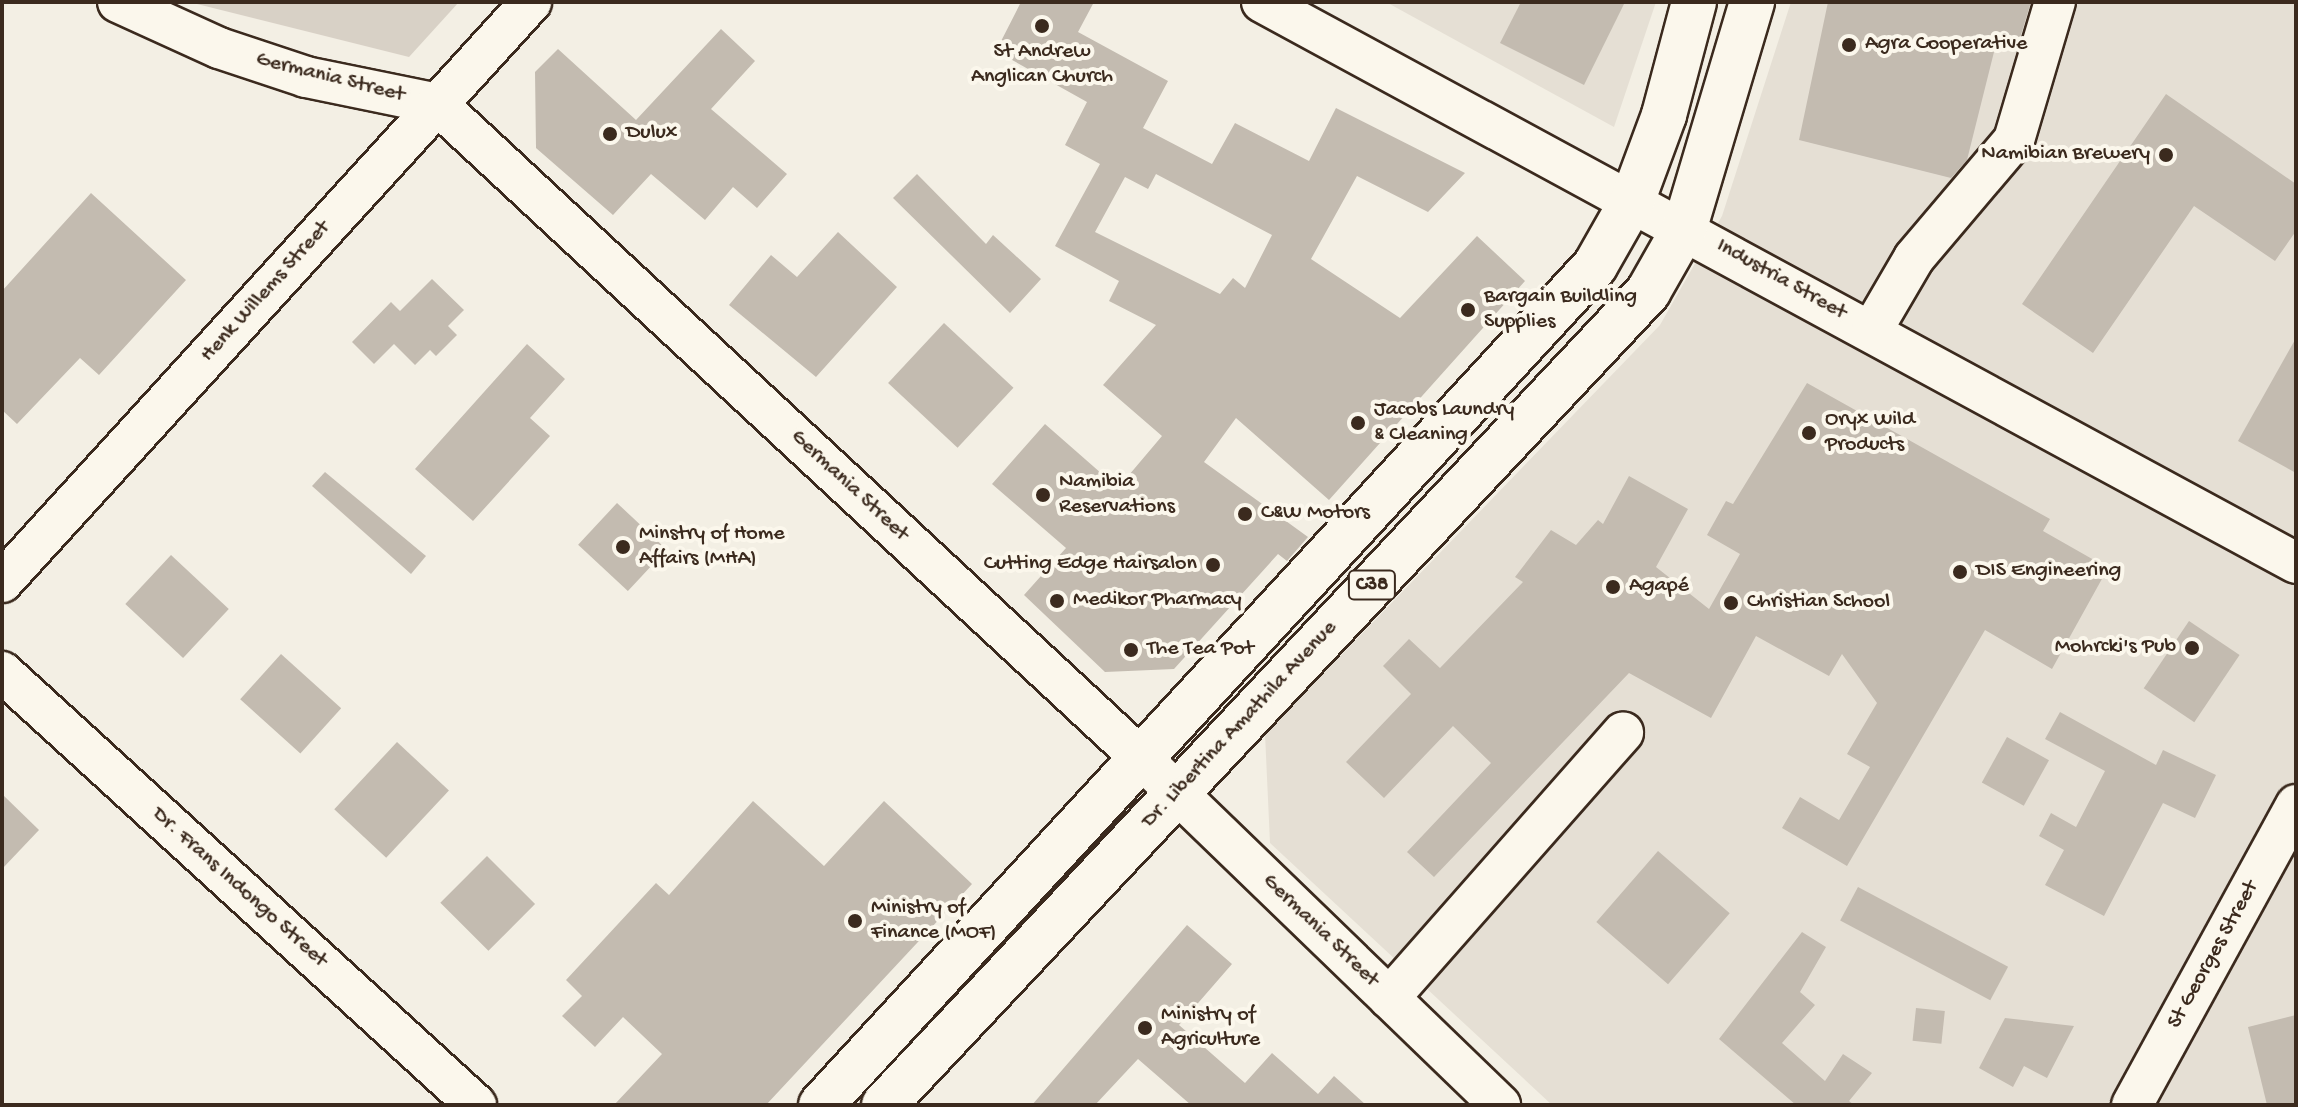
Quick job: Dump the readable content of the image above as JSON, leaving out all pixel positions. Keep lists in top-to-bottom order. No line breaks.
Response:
{"streets":{"main road":["C38","Dr. Libertina Amathila Avenue"],"street":["Germania Street","Industria Street","Henk Willems Street","Dr. Frans Indongo Street","St Georges Street"]},"crossings":[["Germania Street","Henk Willems Street"],["Germania Street","C38"],["Germania Street","Dr. Libertina Amathila Avenue"],["Industria Street","C38"],["Industria Street","Dr. Libertina Amathila Avenue"]],"places":["St Andrew Anglican Church","Agra Cooperative","Dulux","Namibian Brewery","Bargain Buildling Supplies","Jacobs Laundry & Cleaning","Oryx Wild Products","Namibia Reservations","C&W Motors","Minstry of Home Affairs (MHA)","Cutting Edge Hairsalon","DIS Engineering","Agapé","Medikor Pharmacy","Christian School","Mohrcki's Pub","The Tea Pot","Ministry of Finance (MOF)","Ministry of Agriculture"]}
